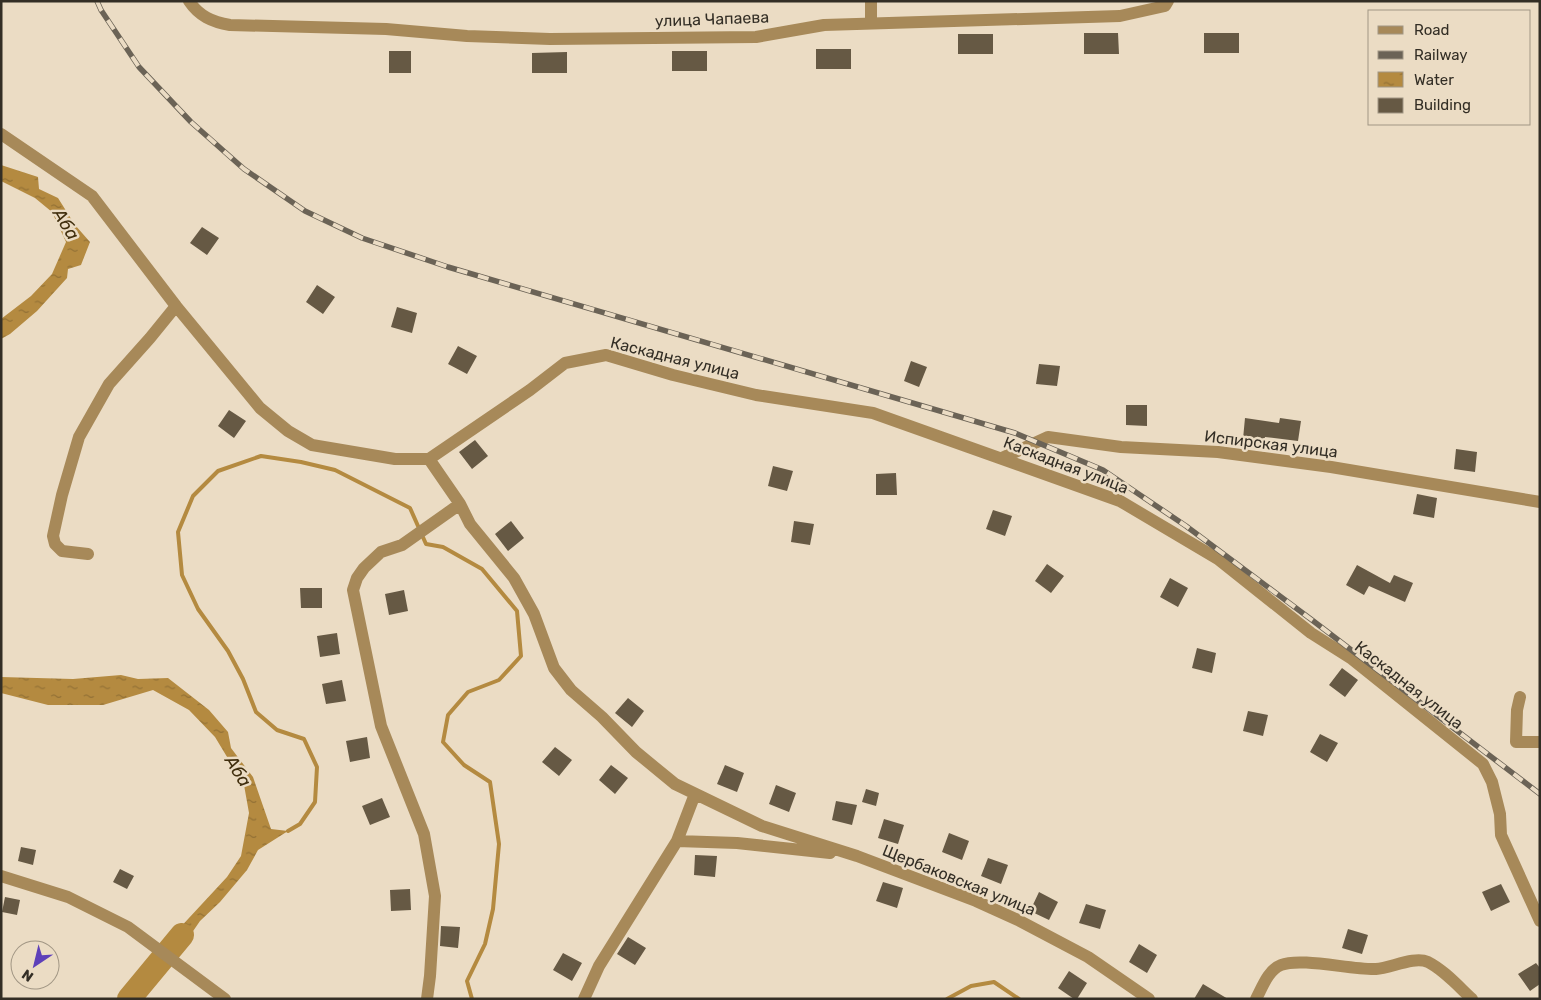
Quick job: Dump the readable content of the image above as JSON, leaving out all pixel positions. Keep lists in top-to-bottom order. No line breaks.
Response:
{"streets":{"street":["улица Чапаева","Каскадная улица","Испирская улица","Щербаковская улица"]},"crossings":[["Каскадная улица","Испирская улица"],["Каскадная улица","Щербаковская улица"]],"water":["Аба"],"legend":["Road","Railway","Water","Building"],"north":"bottom left"}
